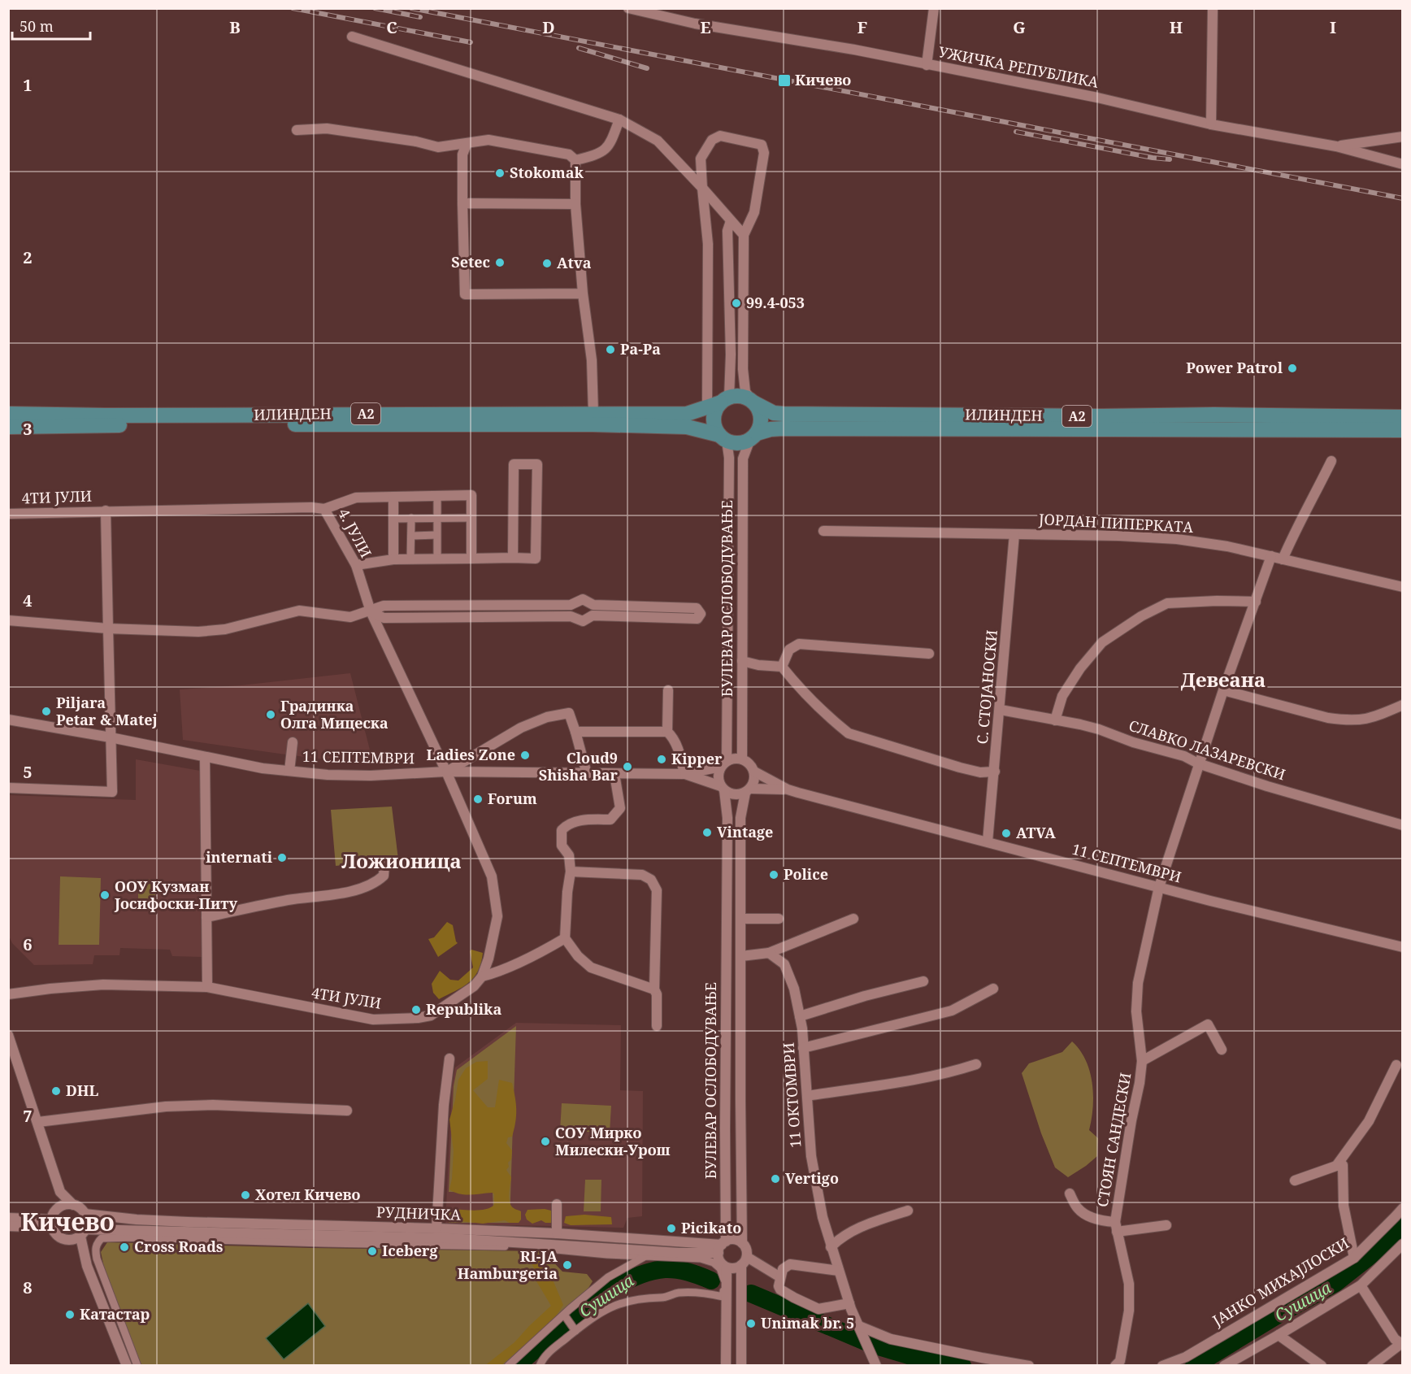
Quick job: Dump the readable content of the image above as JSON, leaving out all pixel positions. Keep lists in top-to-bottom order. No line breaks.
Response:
{"streets":{"main road":["A2","ИЛИНДЕН"],"street":["УЖИЧКА РЕПУБЛИКА","4ТИ ЈУЛИ","ЈОРДАН ПИПЕРКАТА","4. ЈУЛИ","БУЛЕВАР ОСЛОБОДУВАЊЕ","С. СТОЈАНОСКИ","СЛАВКО ЛАЗАРЕВСКИ","11 СЕПТЕМВРИ","11 ОКТОМВРИ","СТОЯН САНДЕСКИ","РУДНИЧКА","ЈАНКО МИХАЈЛОСКИ"]},"crossings":[["ИЛИНДЕН","БУЛЕВАР ОСЛОБОДУВАЊЕ"],["4ТИ ЈУЛИ","4. ЈУЛИ"],["4ТИ ЈУЛИ","11 СЕПТЕМВРИ"],["ЈОРДАН ПИПЕРКАТА","С. СТОЈАНОСКИ"],["ЈОРДАН ПИПЕРКАТА","СТОЯН САНДЕСКИ"],["4. ЈУЛИ","11 СЕПТЕМВРИ"],["БУЛЕВАР ОСЛОБОДУВАЊЕ","11 СЕПТЕМВРИ"],["БУЛЕВАР ОСЛОБОДУВАЊЕ","РУДНИЧКА"],["С. СТОЈАНОСКИ","СЛАВКО ЛАЗАРЕВСКИ"],["С. СТОЈАНОСКИ","11 СЕПТЕМВРИ"],["СЛАВКО ЛАЗАРЕВСКИ","СТОЯН САНДЕСКИ"],["11 СЕПТЕМВРИ","СТОЯН САНДЕСКИ"]],"districts":["Девеана","Ложионица","Кичево"],"water":["Сушица"],"places":{"transit":["Кичево"],"other":["Stokomak","Setec","Atva","99.4-053","Ра-Ра","Power Patrol","Piljara Petar & Matej","Градинка Олга Мицеска","Ladies Zone","Kipper","Cloud9 Shisha Bar","Forum","Vintage","ATVA","internati","Police","ООУ Кузман Јосифоски-Питу","Republika","DHL","СОУ Мирко Милески-Урош","Vertigo","Хотел Кичево","Picikato","Cross Roads","Iceberg","RI-JA Hamburgeria","Катастар","Unimak br. 5"]},"scale_bar":"50 m","grid":{"columns":["B","C","D","E","F","G","H","I"],"rows":["1","2","3","4","5","6","7","8"]}}
